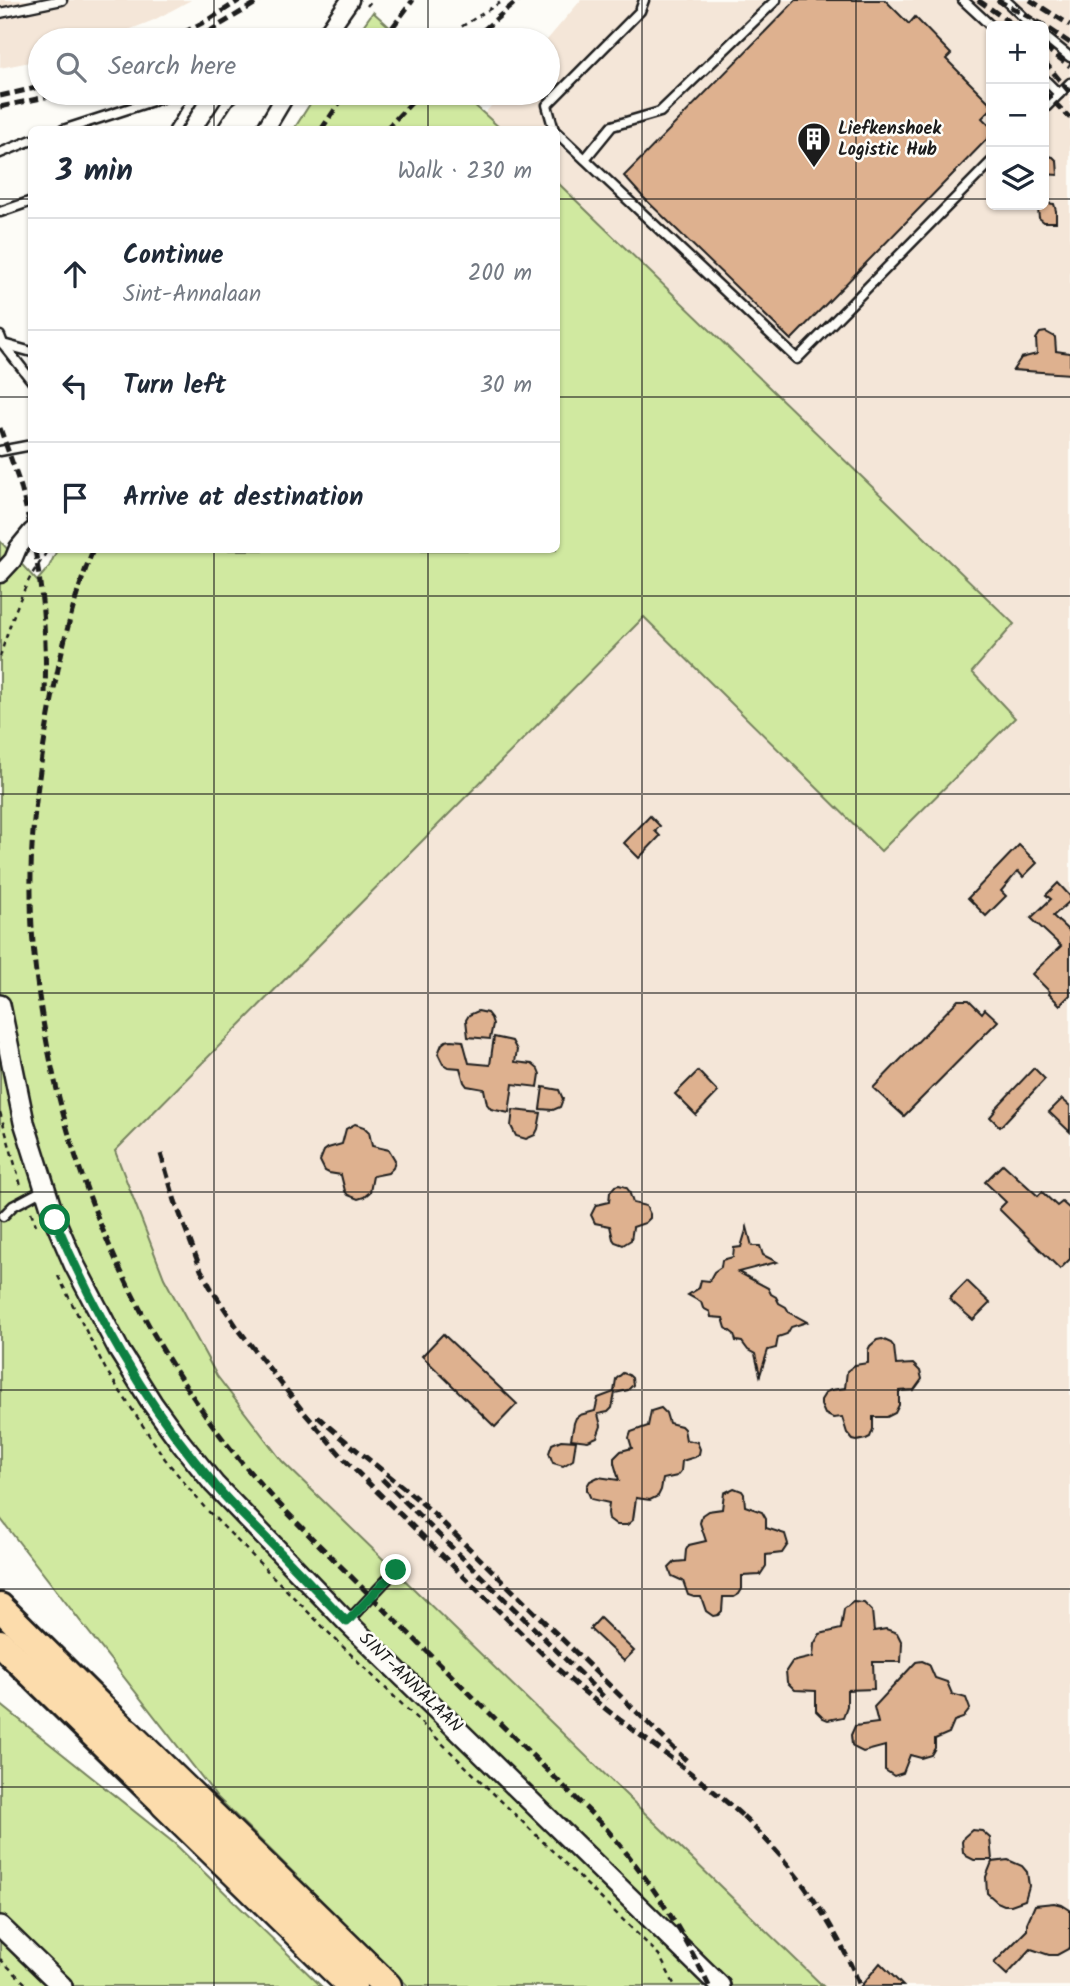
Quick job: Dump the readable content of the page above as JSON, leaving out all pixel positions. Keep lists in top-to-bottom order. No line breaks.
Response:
{"streets":{"street":["SINT-ANNALAAN"]},"places":{"building":["Liefkenshoek Logistic Hub"]},"page":{"map_buttons":["+","−"],"search":"Search here","heading":["3 min","Walk · 230 m"],"list":[["Continue","Sint-Annalaan","200 m"],["Turn left","30 m"],"Arrive at destination"]}}
